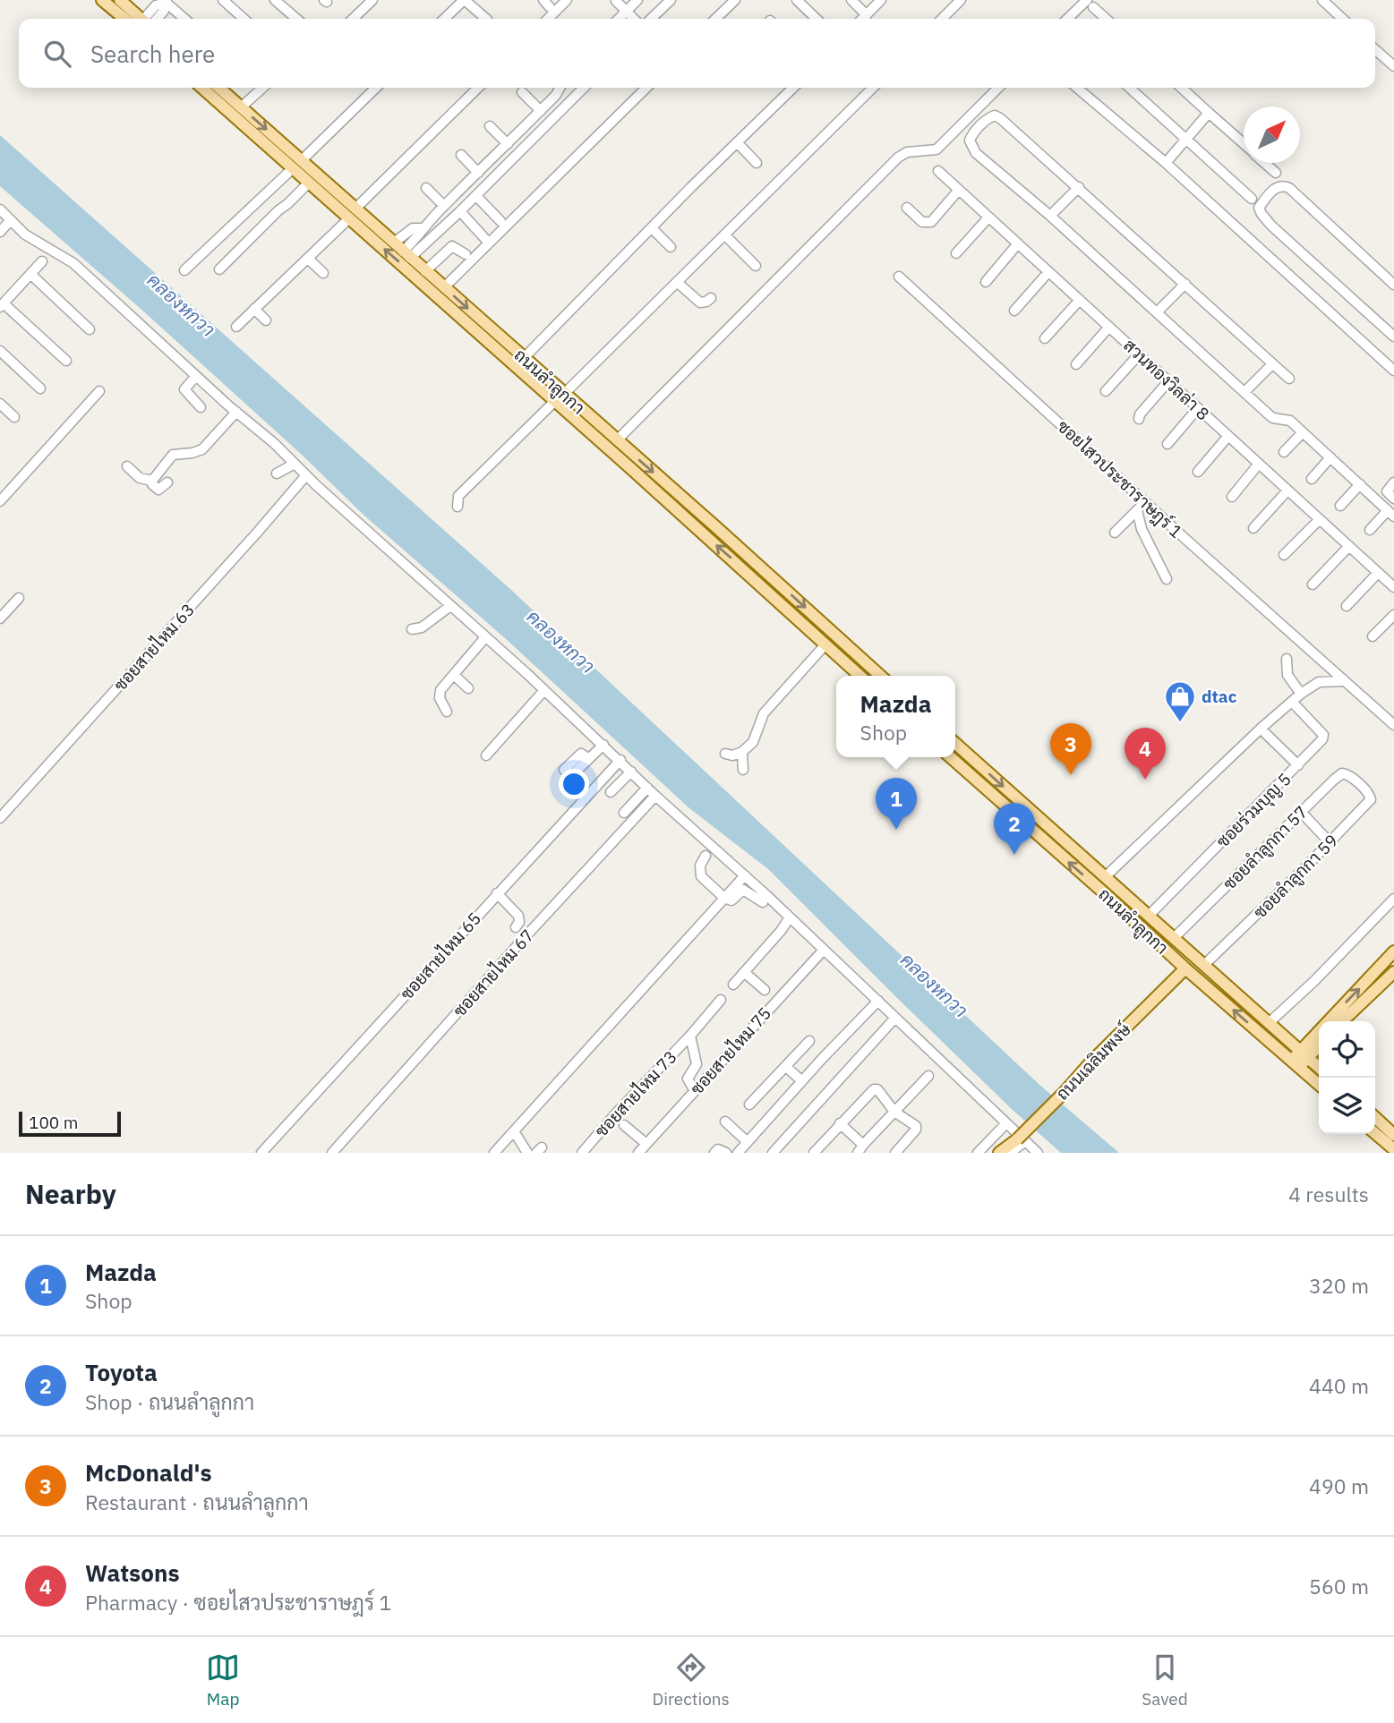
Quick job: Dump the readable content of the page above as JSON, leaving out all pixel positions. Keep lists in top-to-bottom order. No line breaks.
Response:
{"streets":{"main road":["ถนนลำลูกกา","ถนนเฉลิมพงษ์"],"street":["สวนทองวิลล่า 8","ซอยไสวประชาราษฎร์ 1","ซอยสายไหม 63","ซอยร่วมบุญ 5","ซอยลำลูกกา 57","ซอยลำลูกกา 59","ซอยสายไหม 65","ซอยสายไหม 67","ซอยสายไหม 75","ซอยสายไหม 73"]},"crossings":[["ถนนลำลูกกา","ซอยร่วมบุญ 5"],["ถนนลำลูกกา","ซอยลำลูกกา 57"],["ถนนลำลูกกา","ซอยลำลูกกา 59"],["ถนนลำลูกกา","ถนนเฉลิมพงษ์"],["ซอยลำลูกกา 57","ซอยลำลูกกา 59"]],"water":["คลองหกวา"],"places":{"shop":["dtac"]},"scale_bar":"100 m","north":"top right","page":{"search":"Search here","popup":["Mazda","Shop"],"pins":["3","4","1","2"],"scale":"100 m","heading":["Nearby","4 results"],"list":[{"mark":"1","name":"Mazda","note":"Shop","value":"320 m"},{"mark":"2","name":"Toyota","note":"Shop · ถนนลำลูกกา","value":"440 m"},{"mark":"3","name":"McDonald's","note":"Restaurant · ถนนลำลูกกา","value":"490 m"},{"mark":"4","name":"Watsons","note":"Pharmacy · ซอยไสวประชาราษฎร์ 1","value":"560 m"}],"nav":["Map","Directions","Saved"]}}
